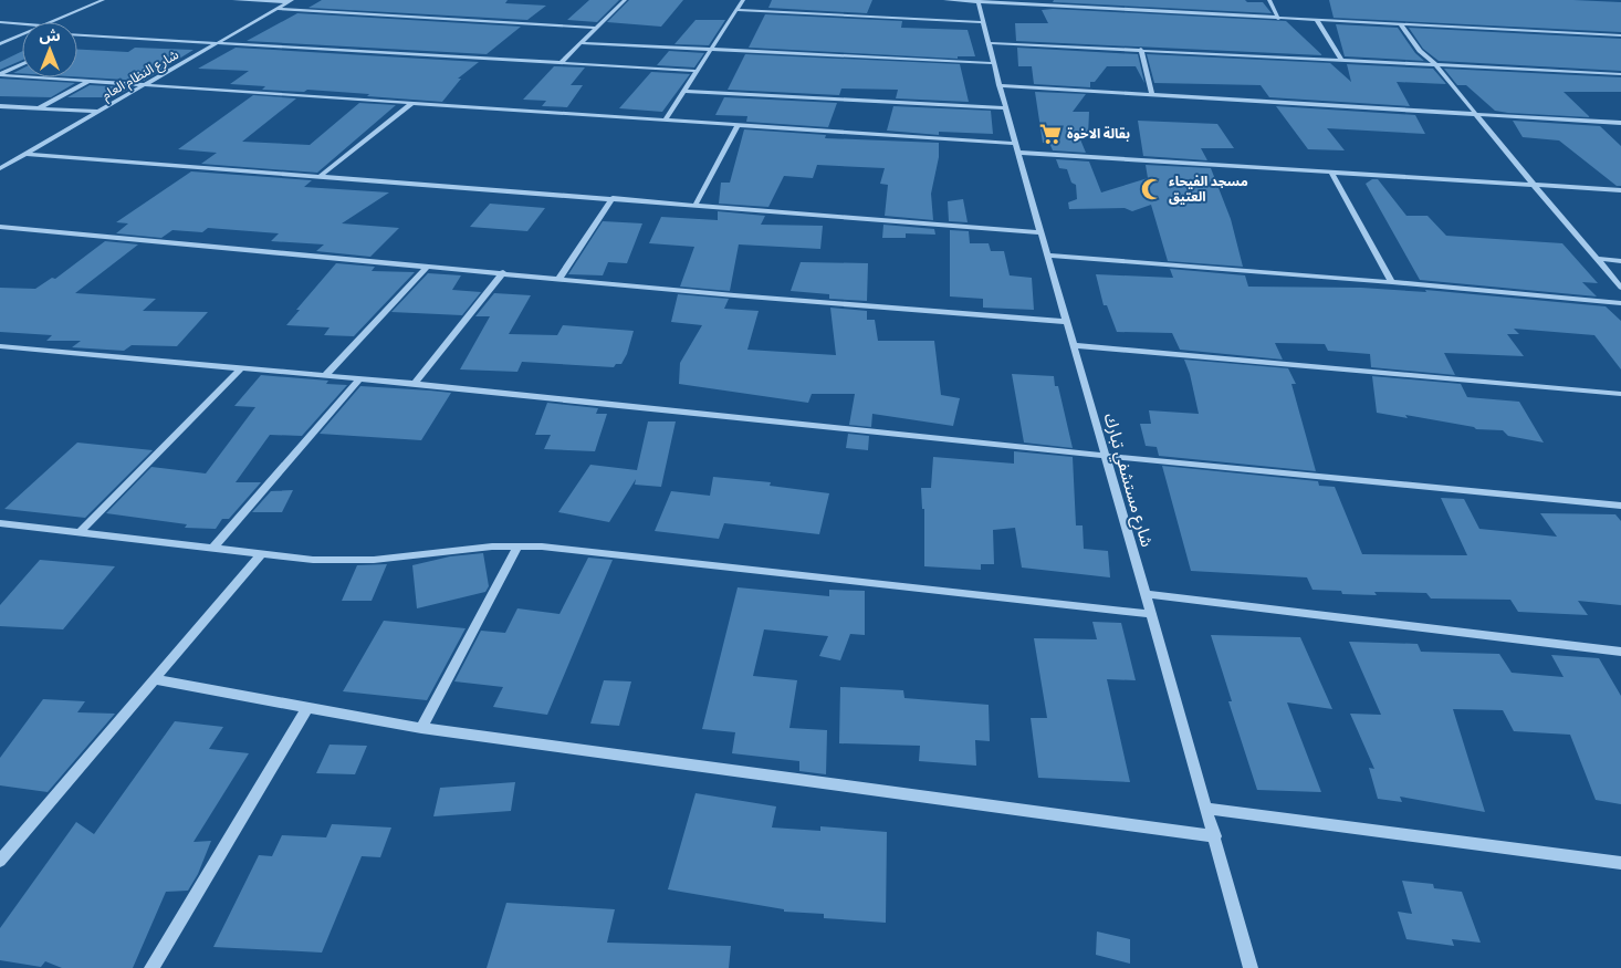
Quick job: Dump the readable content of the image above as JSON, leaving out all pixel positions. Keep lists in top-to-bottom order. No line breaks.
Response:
{"streets":{"street":["شارع النظام العام","شارع مستشفي تبارك"]},"places":{"supermarket":["بقالة الاخوة"],"mosque":["مسجد الفيحاء العتيق"]},"north":"top"}
